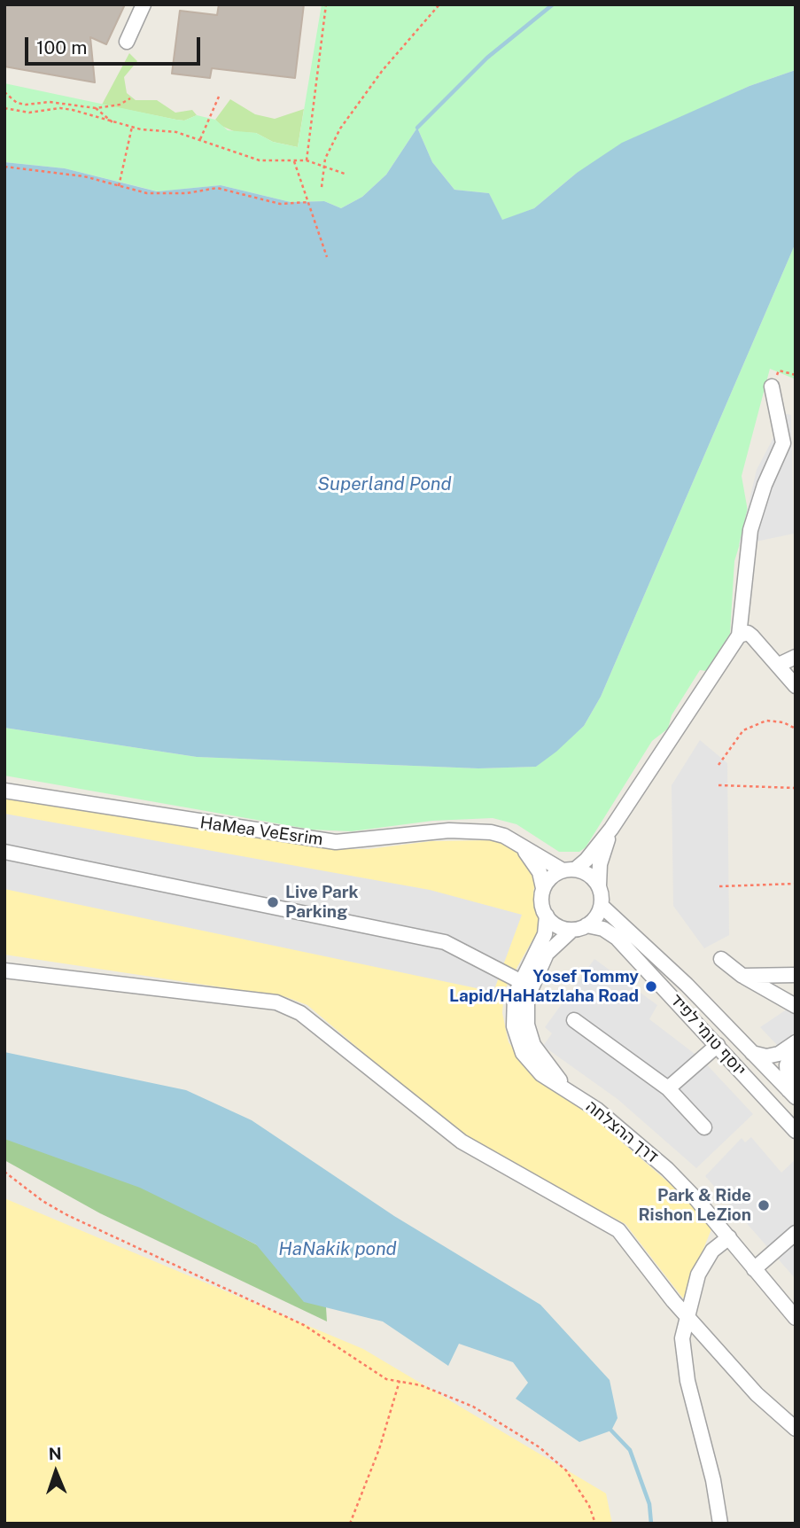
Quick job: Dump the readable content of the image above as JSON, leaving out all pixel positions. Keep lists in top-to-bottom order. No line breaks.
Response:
{"streets":{"street":["HaMea VeEsrim","יוסף טומי לפיד","דרך ההצלחה"]},"crossings":[["HaMea VeEsrim","יוסף טומי לפיד"],["HaMea VeEsrim","דרך ההצלחה"],["יוסף טומי לפיד","דרך ההצלחה"]],"water":["Superland Pond","HaNakik pond"],"places":["Live Park Parking","Yosef Tommy Lapid/HaHatzlaha Road","Park & Ride Rishon LeZion"],"scale_bar":"100 m","north":"top"}
